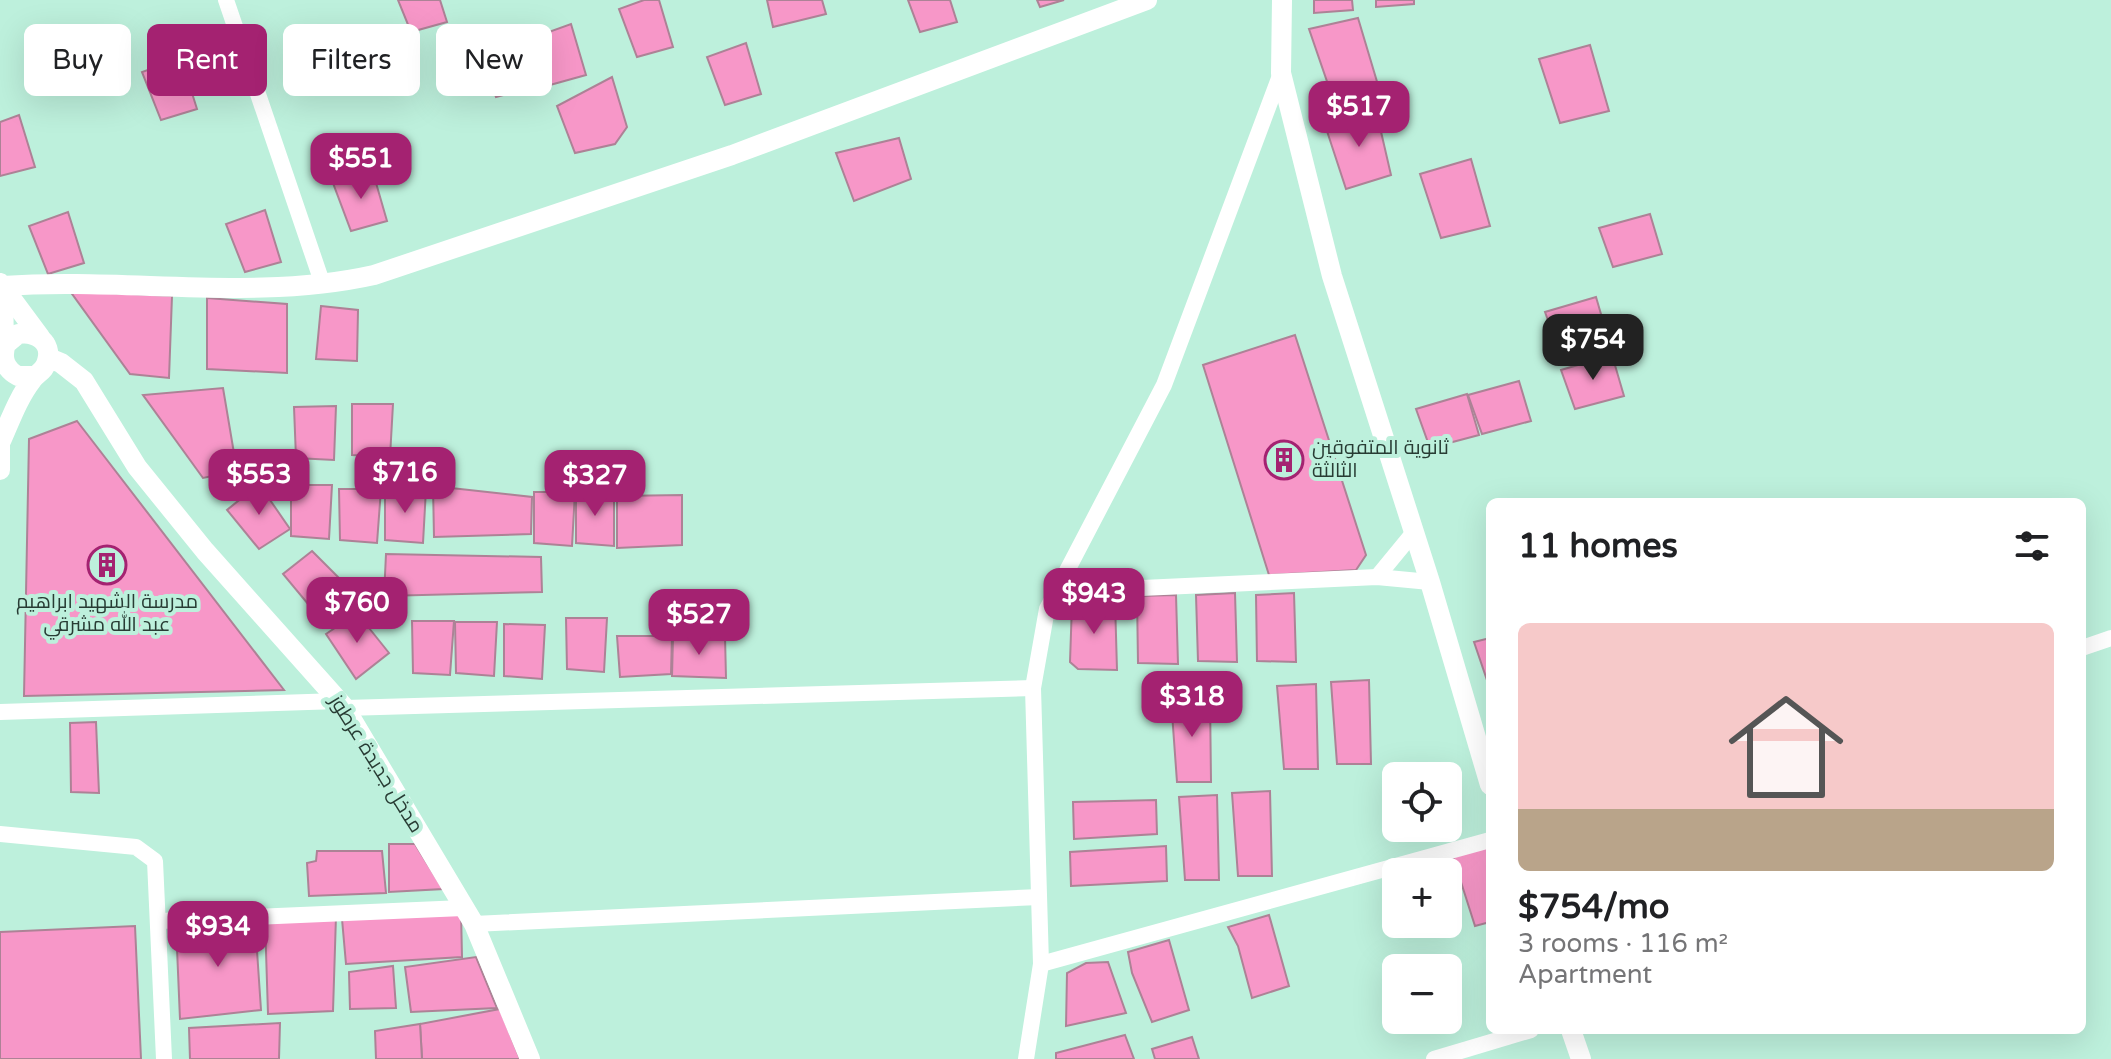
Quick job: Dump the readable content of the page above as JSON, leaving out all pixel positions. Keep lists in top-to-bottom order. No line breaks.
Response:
{"streets":{"street":["مدخل جديدة عرطوز"]},"places":{"building":["ثانوية المتفوقين الثالثة","مدرسة الشهيد ابراهيم عبد الله مشرقي"]},"page":{"chip":["Buy","Rent","Filters","New"],"price":["$517","$551","$754","$716","$553","$327","$943","$760","$527","$318","$934"],"heading":"11 homes","list":[{"name":"$754/mo","note":"3 rooms · 116 m² · Apartment"}],"map_buttons":["+","−"]}}
